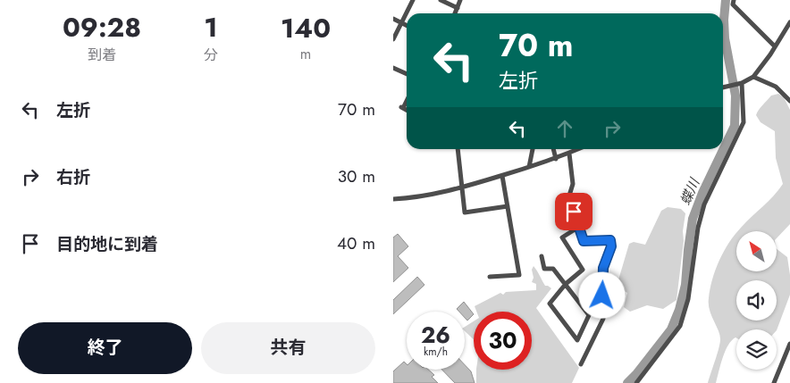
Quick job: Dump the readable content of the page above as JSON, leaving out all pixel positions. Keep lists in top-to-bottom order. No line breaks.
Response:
{"water":["蝶川"],"north":"top left","page":{"eta":["09:28","到着","1","分","140","m"],"turn":["70 m","左折"],"list":[{"name":"左折","value":"70 m"},{"name":"右折","value":"30 m"},{"name":"目的地に到着","value":"40 m"}],"speed":"26 km/h","limit":"30","buttons":["終了","共有"]}}
